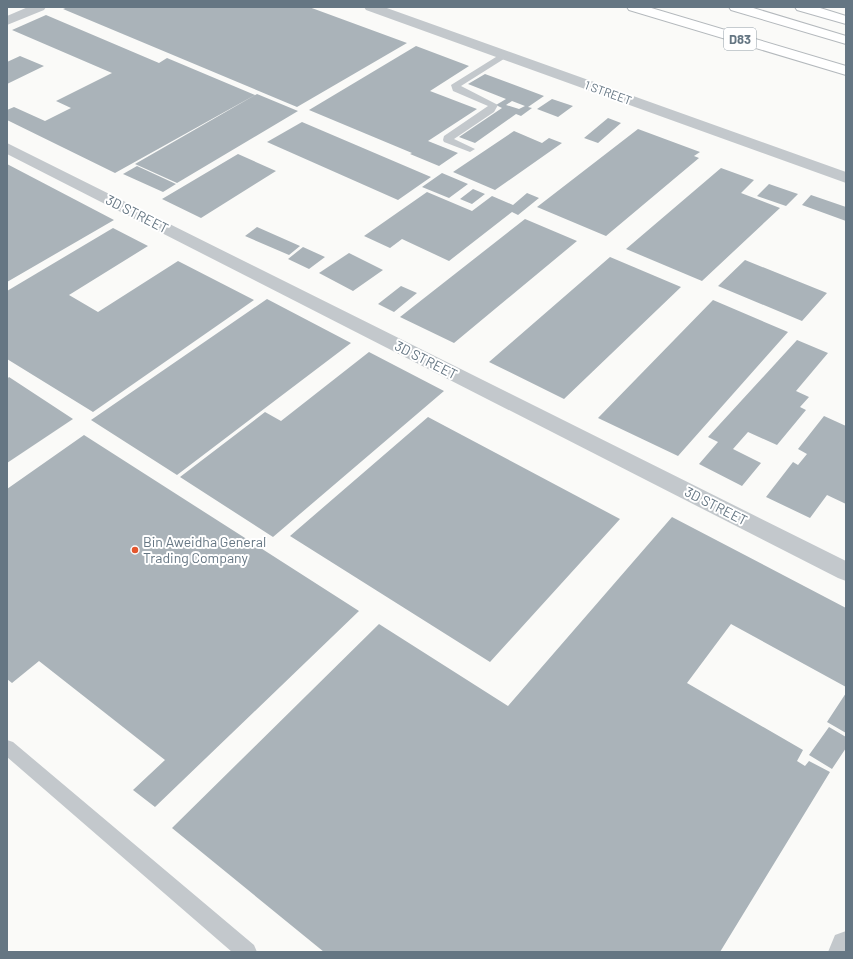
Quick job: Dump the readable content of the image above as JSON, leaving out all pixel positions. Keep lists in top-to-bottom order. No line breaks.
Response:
{"streets":{"highway":["D83"],"street":["1 STREET","3D STREET"]},"places":["Bin Aweidha General Trading Company"]}
